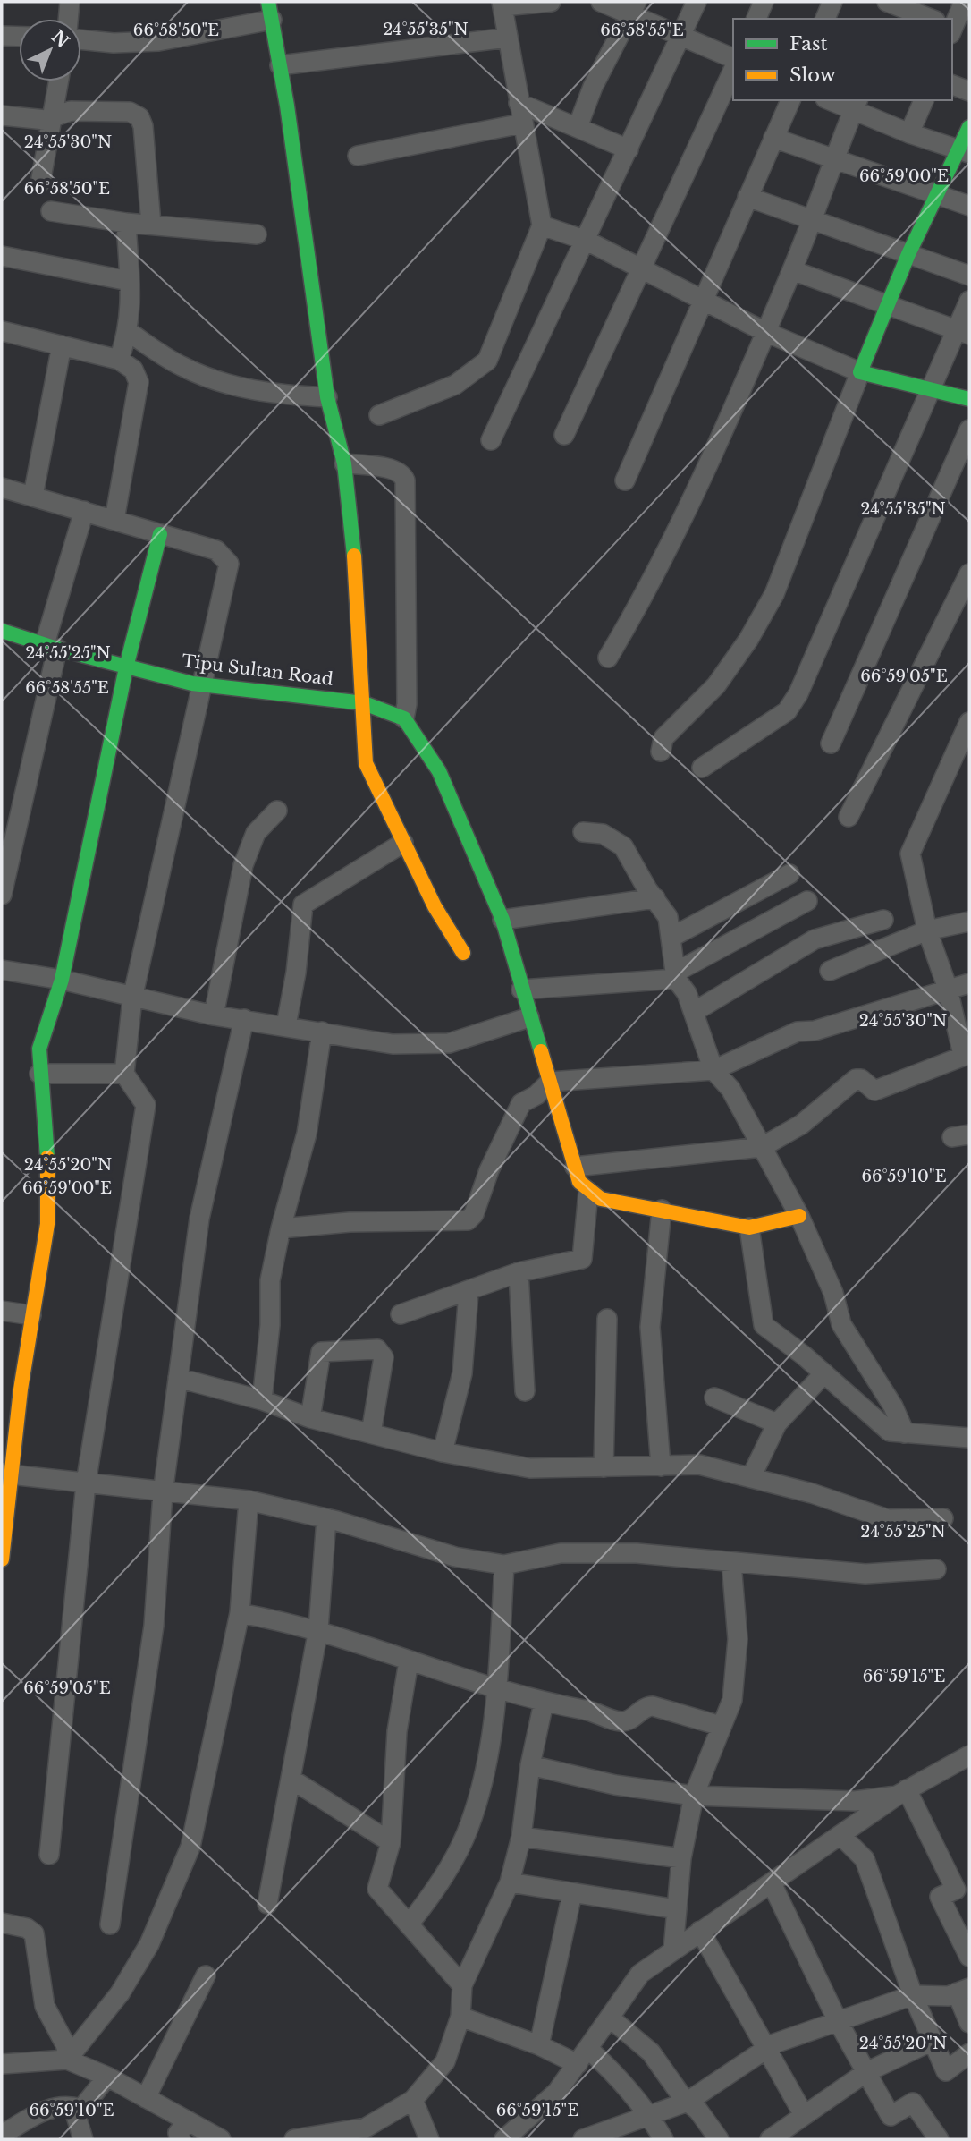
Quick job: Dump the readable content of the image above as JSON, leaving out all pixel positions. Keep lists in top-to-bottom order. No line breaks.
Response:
{"streets":{"street":["Tipu Sultan Road"]},"legend":["Fast","Slow"],"north":"top right","coordinates":["24°55'35\"N","66°58'50\"E","66°58'55\"E","24°55'30\"N","66°59'00\"E","24°55'25\"N","66°59'05\"E","24°55'20\"N","66°59'10\"E","66°59'15\"E"]}
